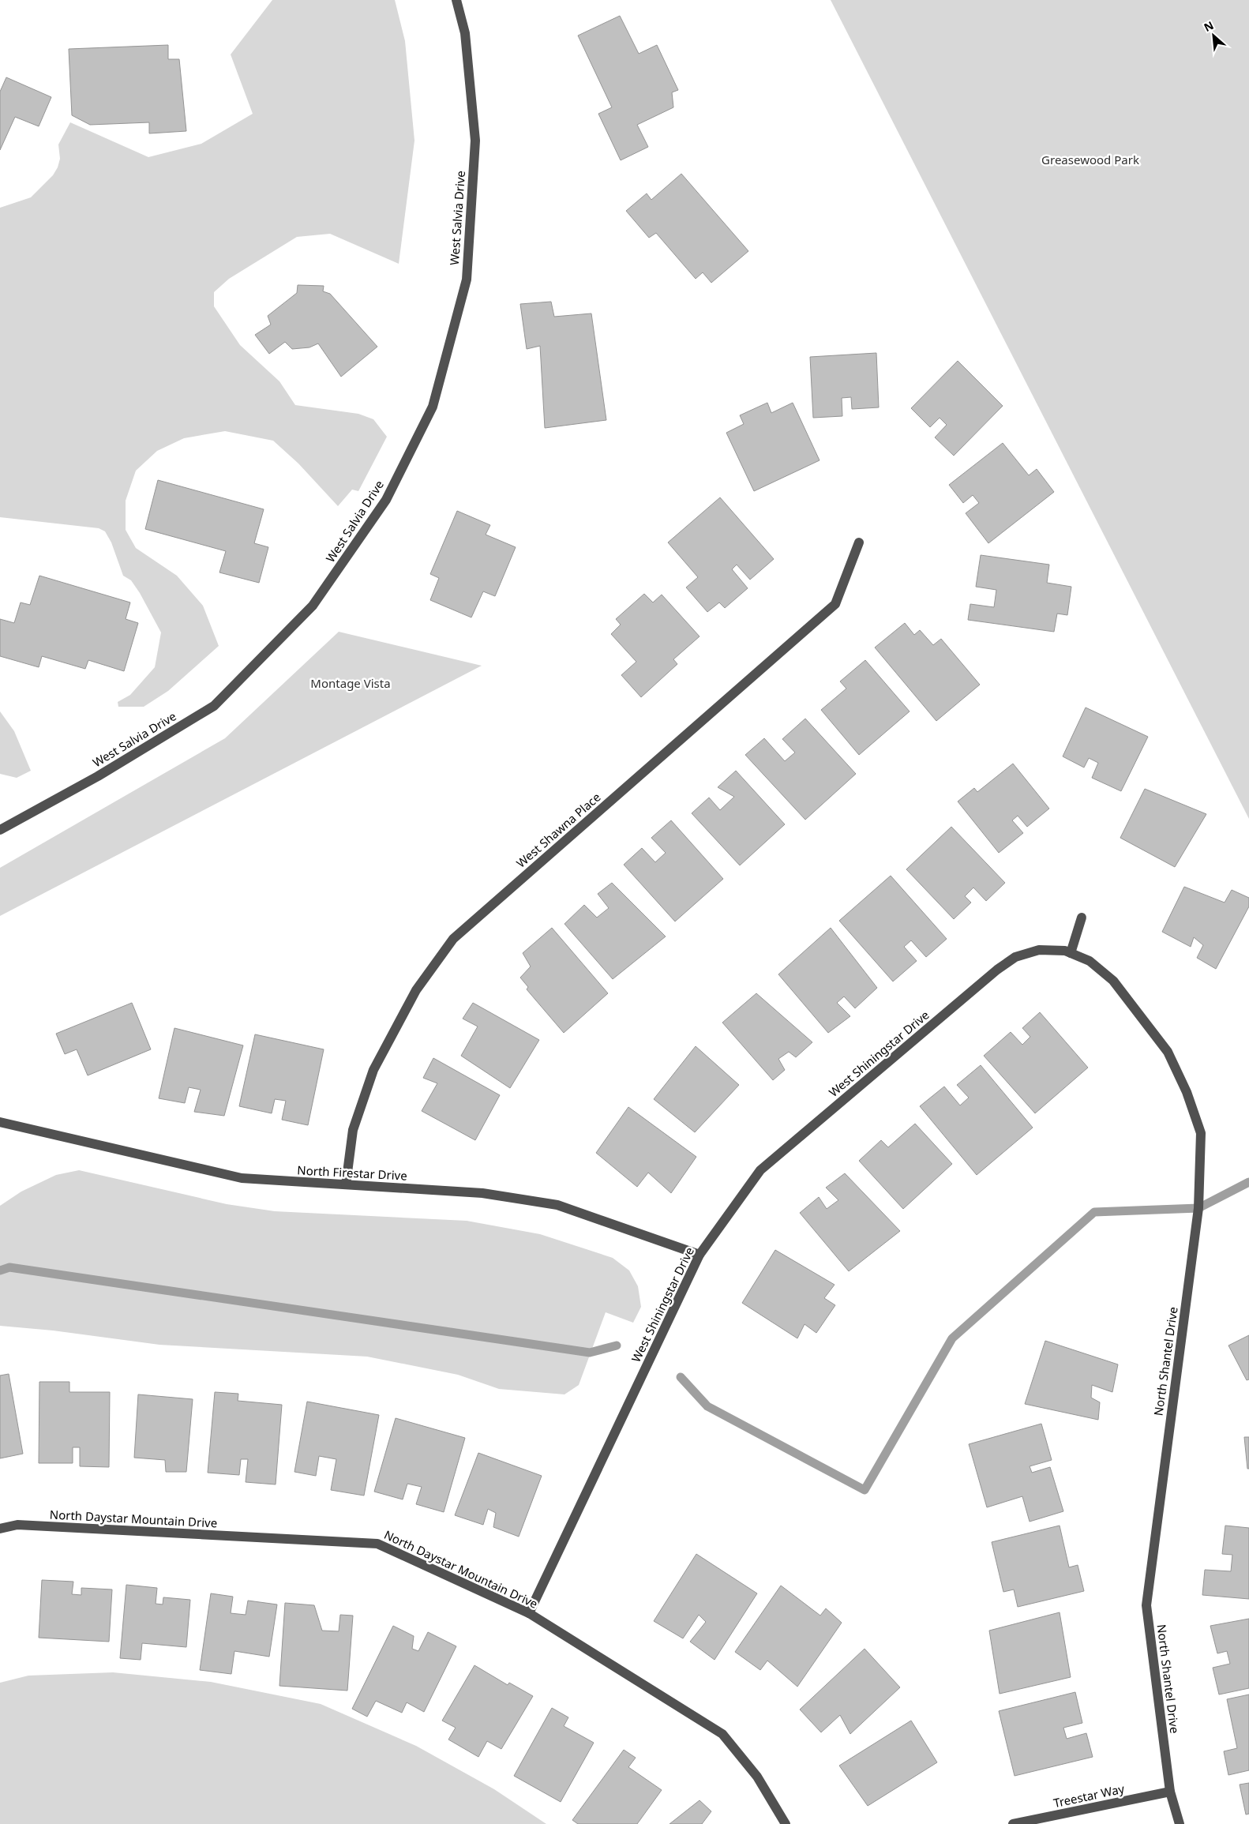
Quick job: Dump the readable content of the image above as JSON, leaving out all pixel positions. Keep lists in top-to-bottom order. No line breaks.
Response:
{"streets":{"street":["West Salvia Drive","West Shawna Place","West Shiningstar Drive","North Firestar Drive","North Shantel Drive","North Daystar Mountain Drive","Treestar Way"]},"crossings":[["West Shawna Place","North Firestar Drive"],["West Shiningstar Drive","North Firestar Drive"],["West Shiningstar Drive","North Shantel Drive"],["West Shiningstar Drive","North Daystar Mountain Drive"],["North Shantel Drive","Treestar Way"]],"parks":["Greasewood Park","Montage Vista"],"north":"top left"}
